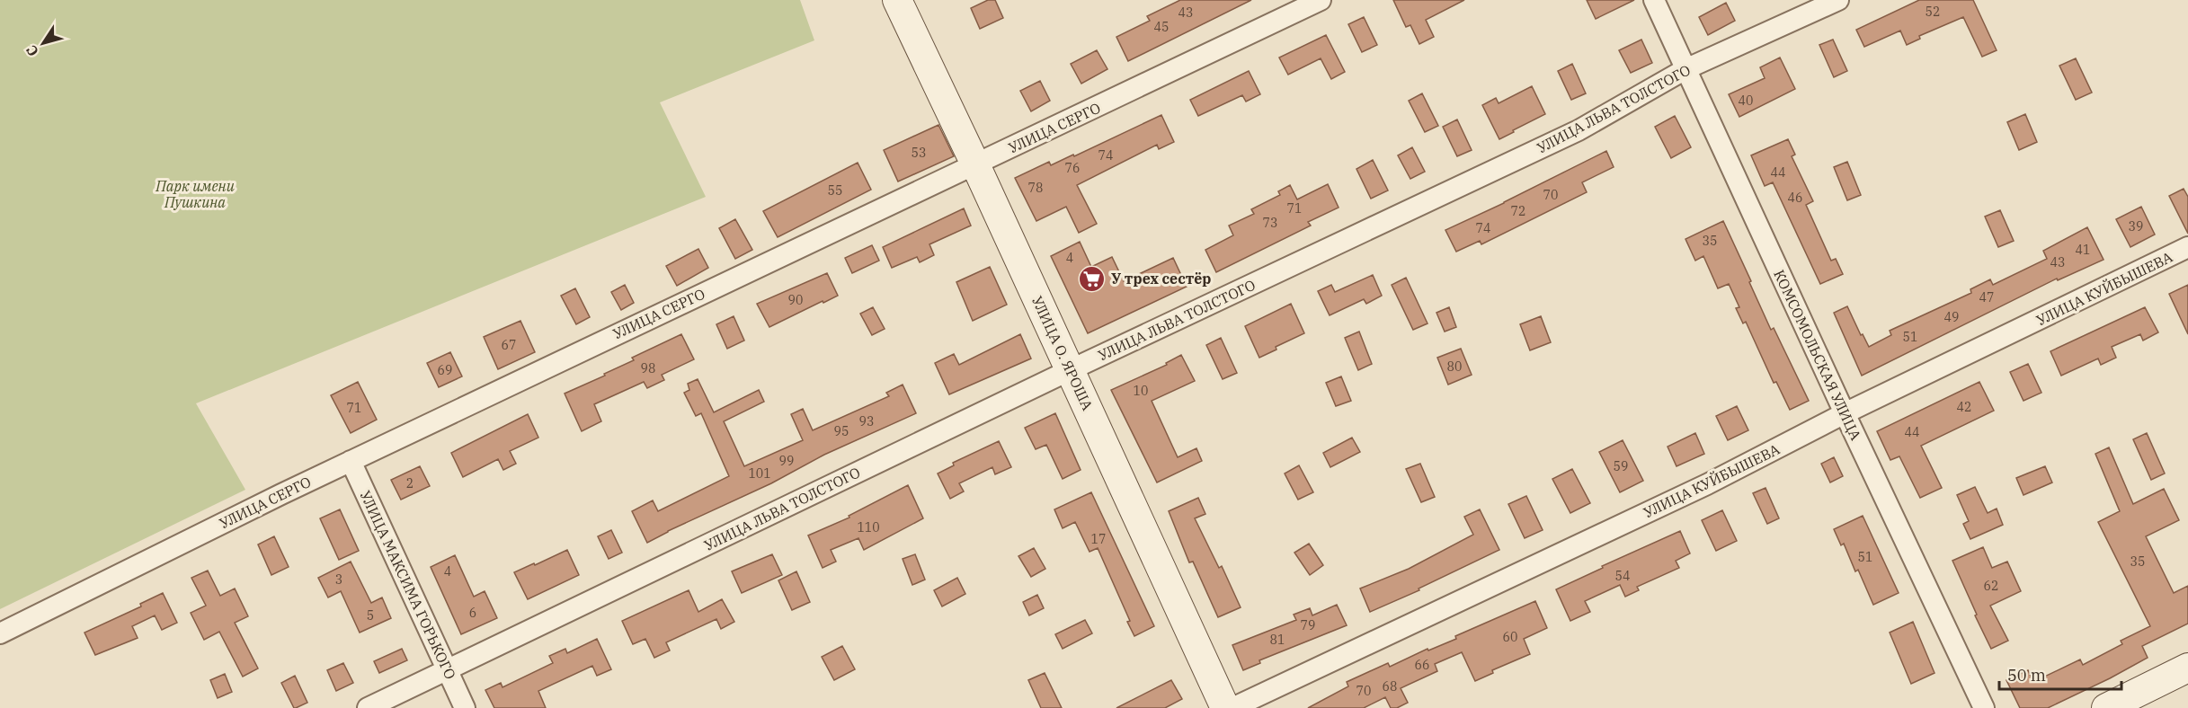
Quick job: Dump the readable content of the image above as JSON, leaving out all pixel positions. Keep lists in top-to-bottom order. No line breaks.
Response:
{"streets":{"main road":["УЛИЦА О. ЯРОША"],"street":["УЛИЦА ЛЬВА ТОЛСТОГО","УЛИЦА СЕРГО","УЛИЦА КУЙБЫШЕВА","КОМСОМОЛЬСКАЯ УЛИЦА","УЛИЦА МАКСИМА ГОРЬКОГО"]},"crossings":[["УЛИЦА ЛЬВА ТОЛСТОГО","УЛИЦА О. ЯРОША"],["УЛИЦА ЛЬВА ТОЛСТОГО","КОМСОМОЛЬСКАЯ УЛИЦА"],["УЛИЦА ЛЬВА ТОЛСТОГО","УЛИЦА МАКСИМА ГОРЬКОГО"],["УЛИЦА СЕРГО","УЛИЦА О. ЯРОША"],["УЛИЦА СЕРГО","УЛИЦА МАКСИМА ГОРЬКОГО"],["УЛИЦА КУЙБЫШЕВА","КОМСОМОЛЬСКАЯ УЛИЦА"]],"parks":["Парк имени Пушкина"],"places":{"supermarket":["У трех сестёр"]},"house_numbers":["52","43","45","40","53","74","76","44","78","55","70","46","71","72","73","39","74","35","41","4","43","47","90","49","51","67","80","98","69","10","42","71","93","95","44","99","59","101","2","110","17","51","35","4","54","3","62","6","5","79","60","81","66","68","70"],"scale_bar":"50 m","north":"bottom left"}
